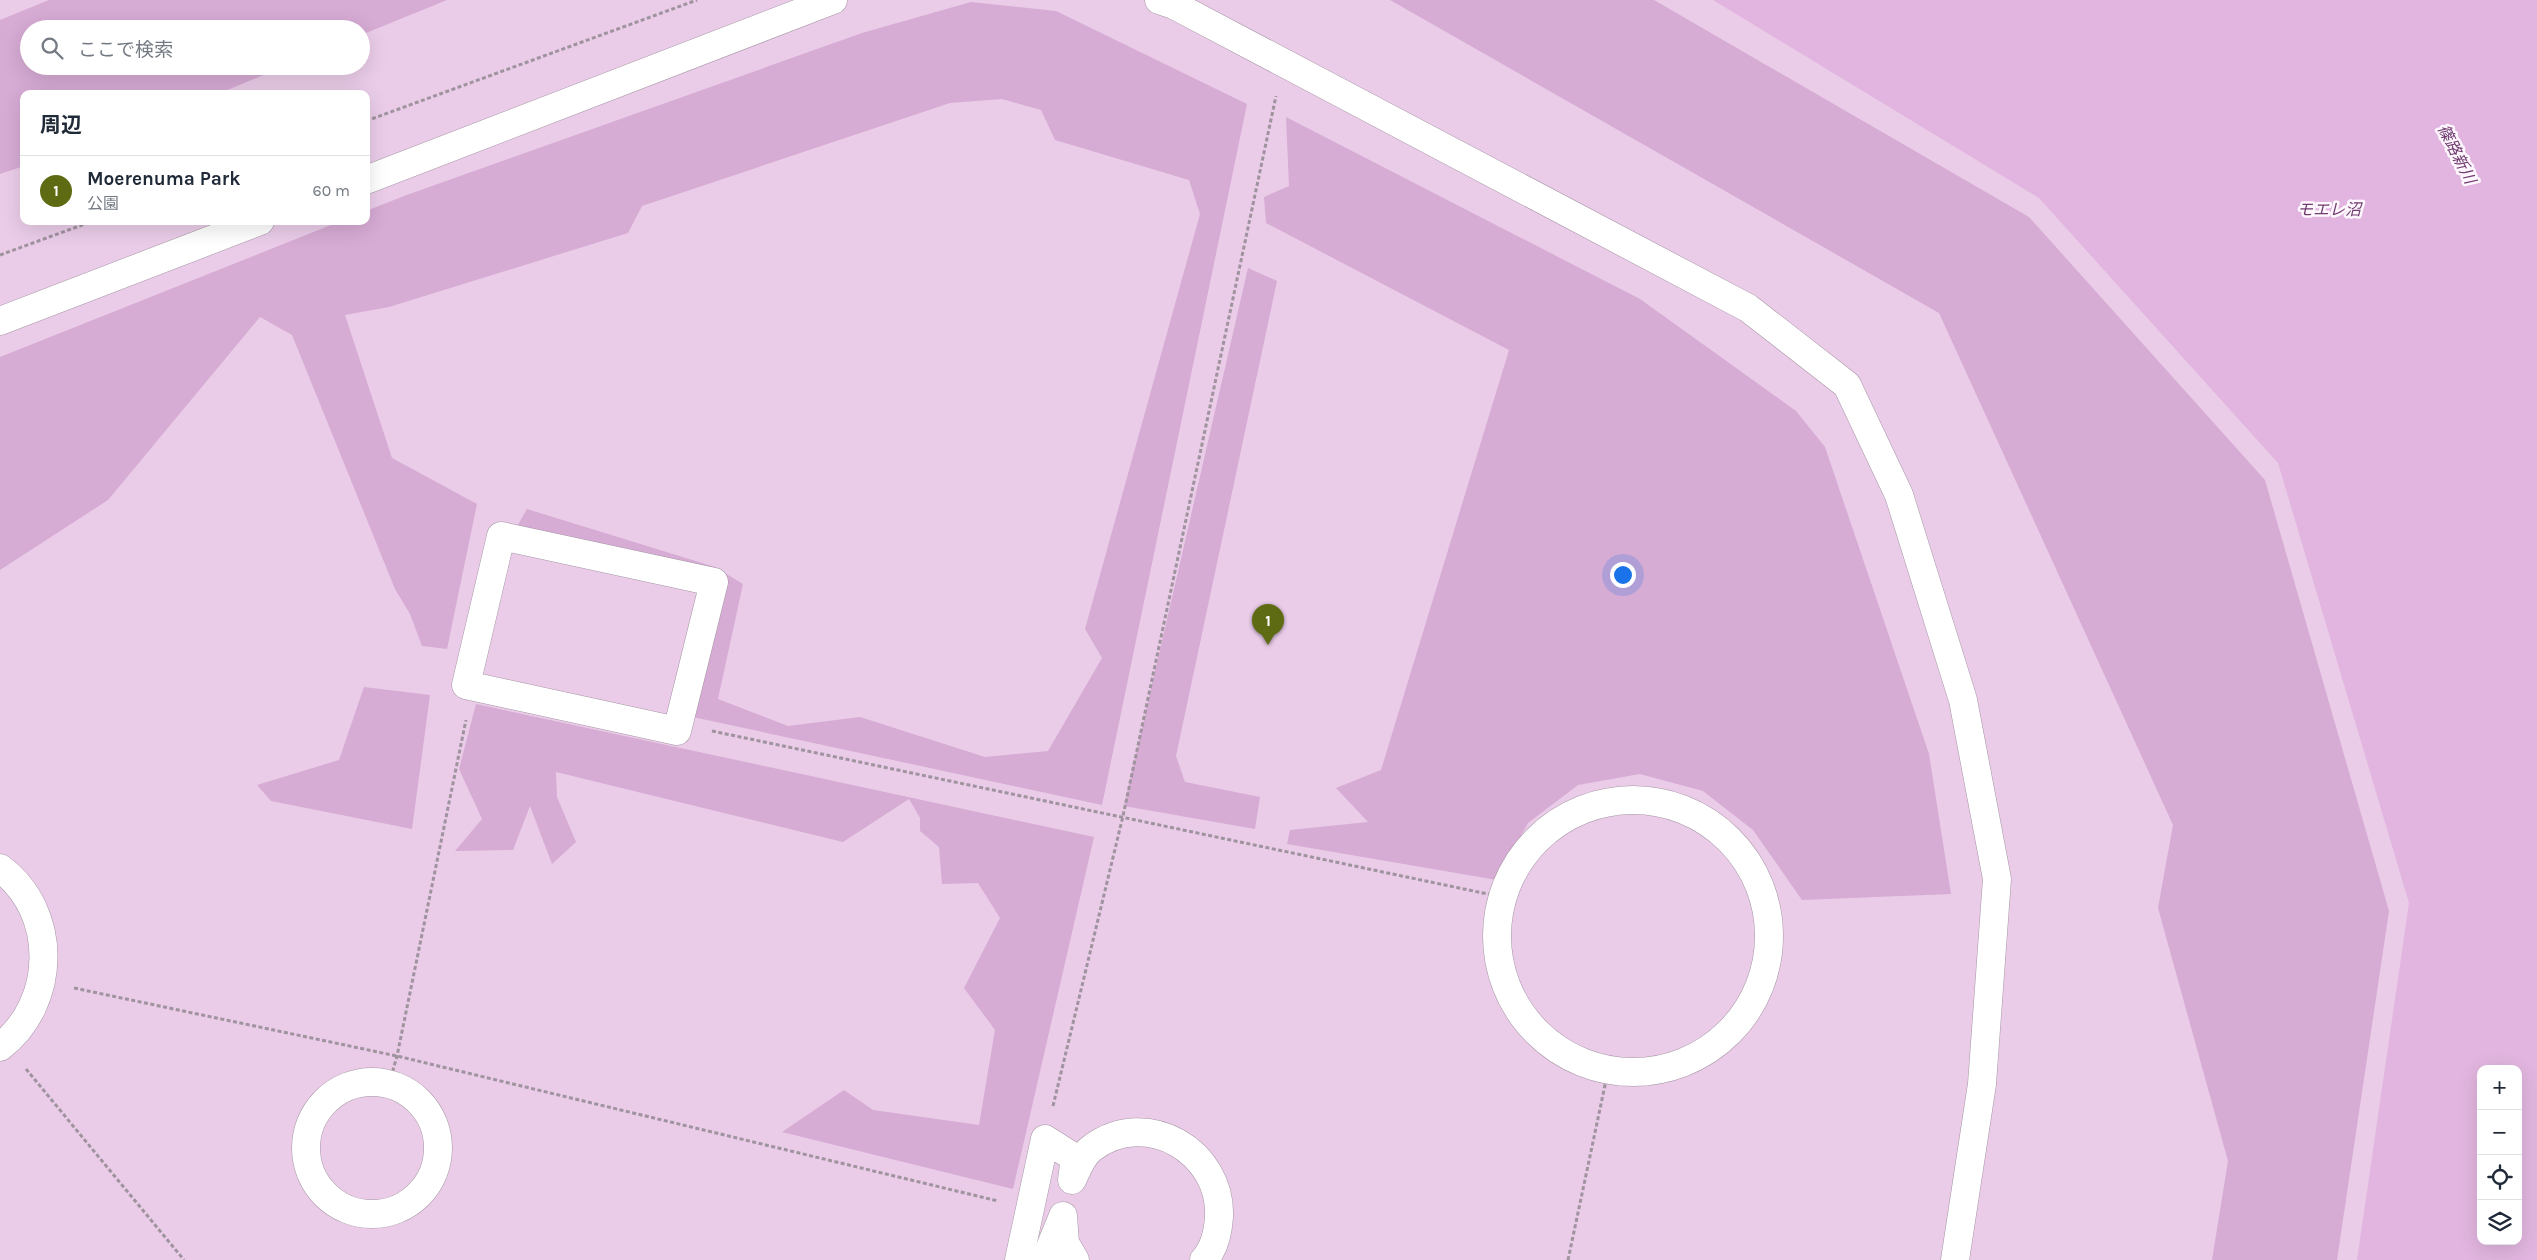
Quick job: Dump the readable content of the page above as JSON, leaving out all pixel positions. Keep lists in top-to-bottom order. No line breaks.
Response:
{"water":["篠路新川","モエレ沼"],"page":{"search":"ここで検索","heading":"周辺","list":[{"mark":"1","name":"Moerenuma Park","note":"公園","value":"60 m"}],"pins":"1","map_buttons":["+","−"]}}
